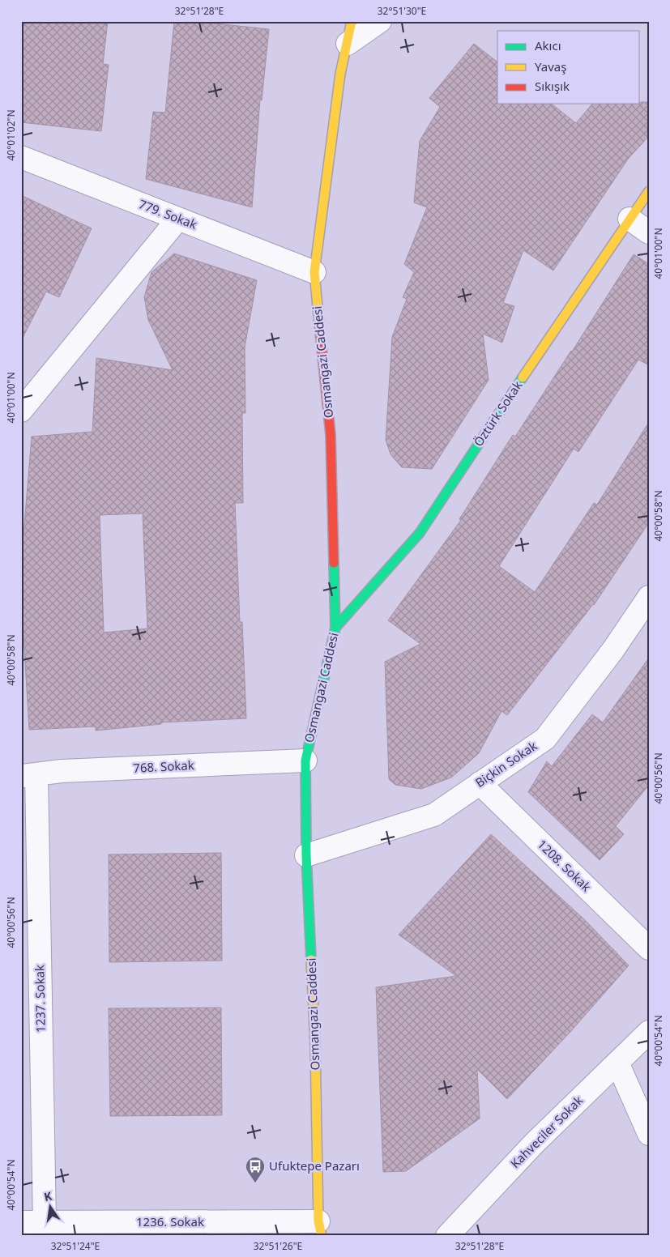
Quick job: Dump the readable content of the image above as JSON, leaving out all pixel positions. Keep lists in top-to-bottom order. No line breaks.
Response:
{"streets":{"main road":["Osmangazi Caddesi","Öztürk Sokak"],"street":["779. Sokak","Biçkin Sokak","768. Sokak","1208. Sokak","1237. Sokak","Kahveciler Sokak","1236. Sokak"]},"crossings":[["779. Sokak","Osmangazi Caddesi"],["Osmangazi Caddesi","Öztürk Sokak"],["Osmangazi Caddesi","Biçkin Sokak"],["Osmangazi Caddesi","768. Sokak"],["Osmangazi Caddesi","1236. Sokak"],["Biçkin Sokak","1208. Sokak"],["768. Sokak","1237. Sokak"],["1237. Sokak","1236. Sokak"]],"places":{"bus stop":["Ufuktepe Pazarı"]},"legend":["Akıcı","Yavaş","Sıkışık"],"north":"top","coordinates":["32°51'28\"E","32°51'30\"E","40°01'02\"N","40°01'00\"N","40°00'58\"N","40°00'56\"N","40°00'54\"N","32°51'24\"E","32°51'26\"E"]}
